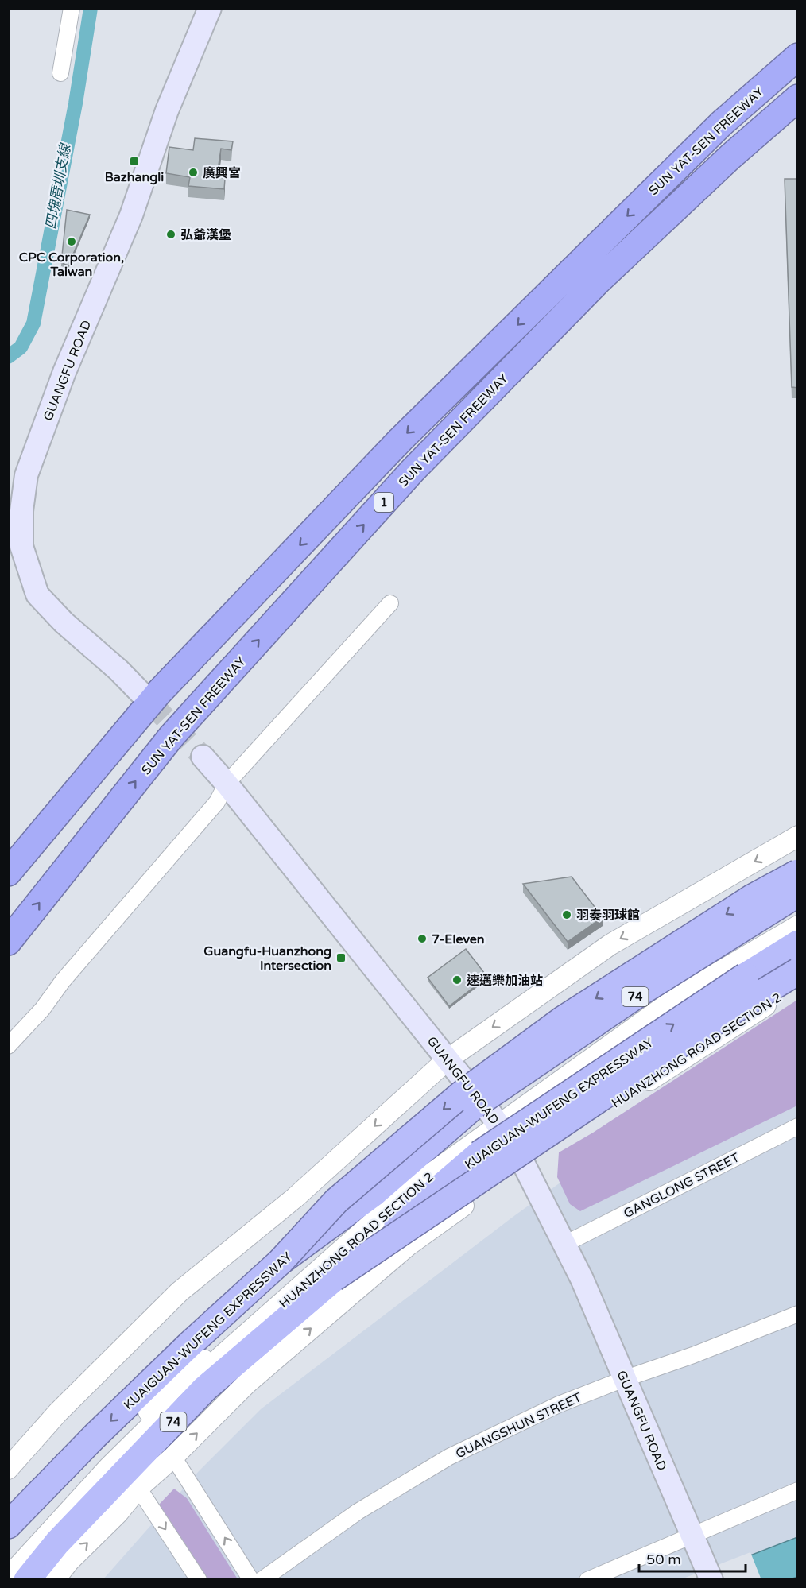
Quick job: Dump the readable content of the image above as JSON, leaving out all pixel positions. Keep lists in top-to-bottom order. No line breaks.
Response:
{"streets":{"highway":["SUN YAT-SEN FREEWAY","1","74","KUAIGUAN-WUFENG EXPRESSWAY"],"main road":["GUANGFU ROAD"],"street":["HUANZHONG ROAD SECTION 2","GANGLONG STREET","GUANGSHUN STREET"]},"crossings":[["GUANGFU ROAD","HUANZHONG ROAD SECTION 2"],["GUANGFU ROAD","GANGLONG STREET"],["GUANGFU ROAD","GUANGSHUN STREET"]],"water":["四塊厝圳支線"],"places":{"transit":["Bazhangli","Guangfu-Huanzhong Intersection"],"other":["廣興宮","弘爺漢堡","CPC Corporation, Taiwan","羽奏羽球館","7-Eleven","速邁樂加油站"]},"scale_bar":"50 m"}
